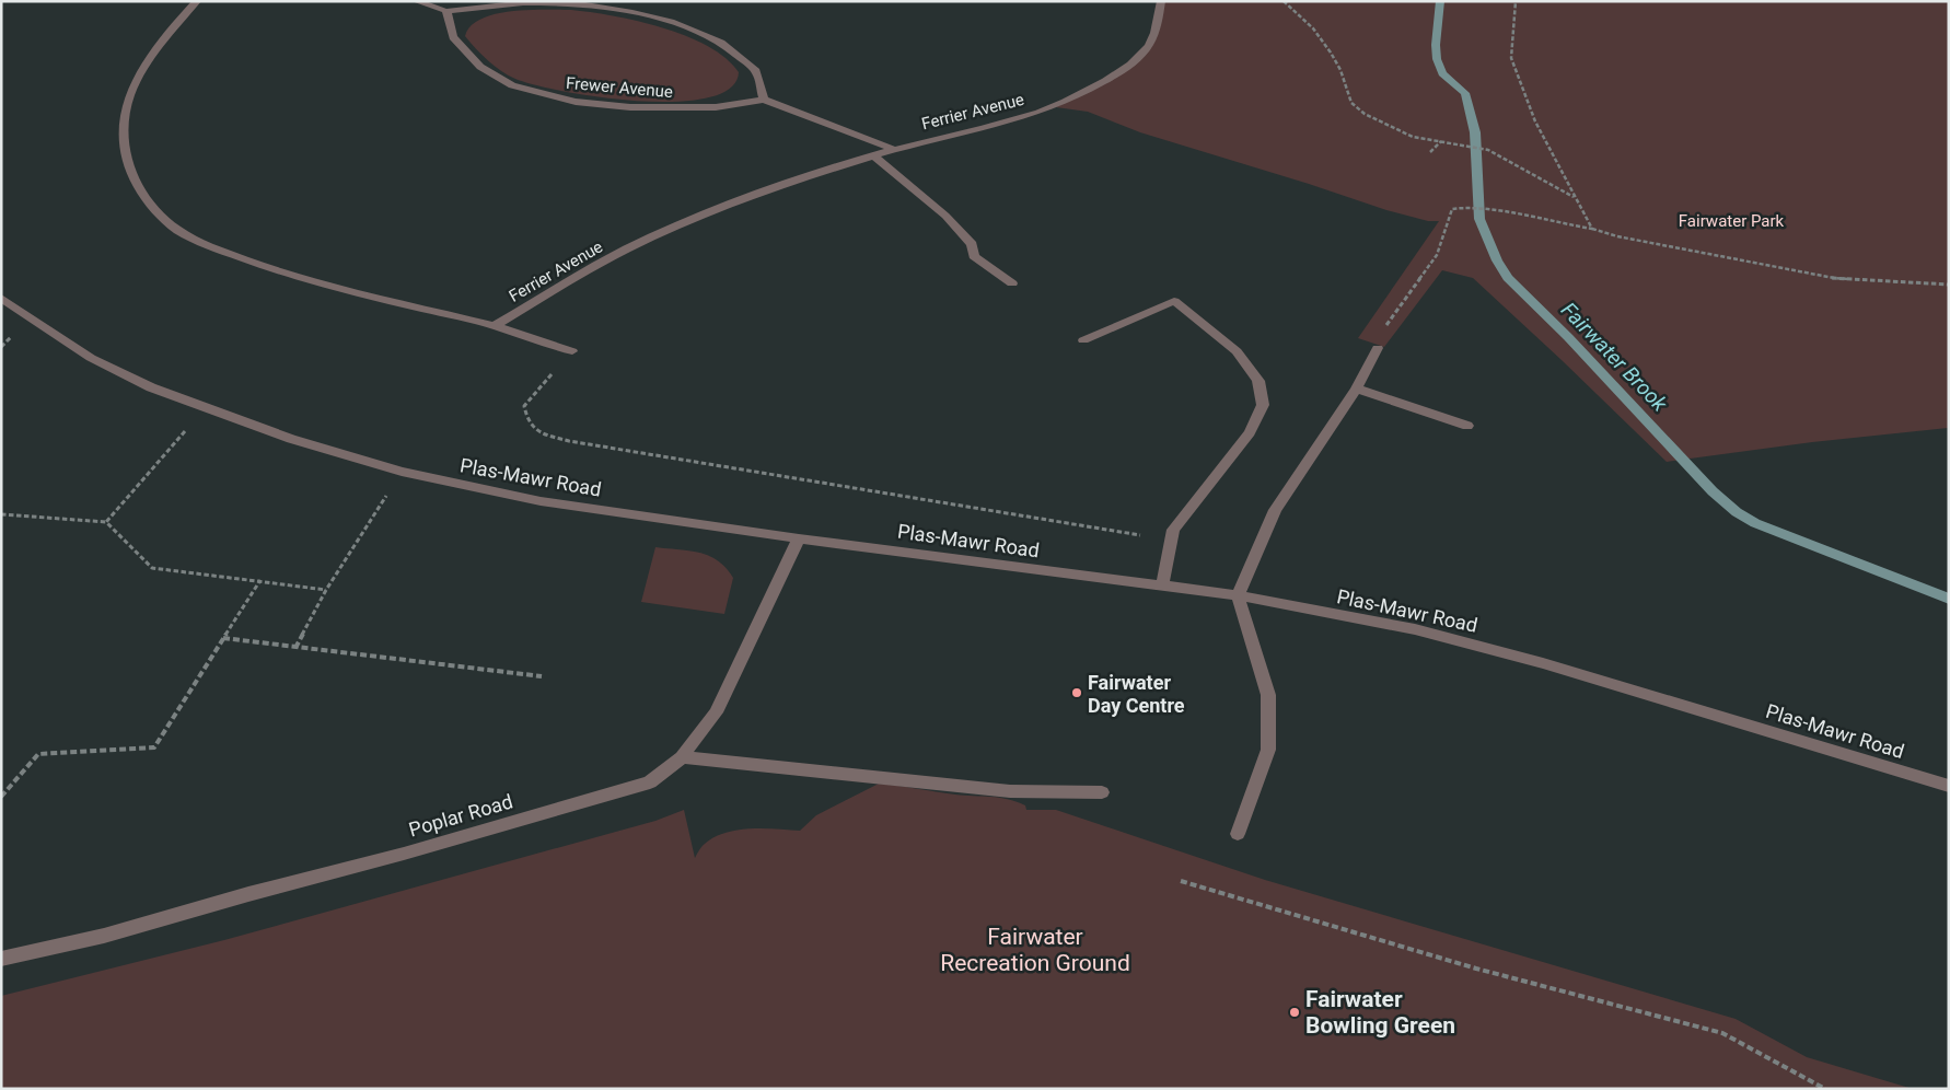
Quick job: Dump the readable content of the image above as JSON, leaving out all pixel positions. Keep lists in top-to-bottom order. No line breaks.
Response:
{"streets":{"street":["Frewer Avenue","Ferrier Avenue","Plas-Mawr Road","Poplar Road"]},"crossings":[["Frewer Avenue","Ferrier Avenue"],["Plas-Mawr Road","Poplar Road"]],"water":["Fairwater Brook"],"parks":["Fairwater Park","Fairwater Recreation Ground"],"places":["Fairwater Day Centre","Fairwater Bowling Green"]}
